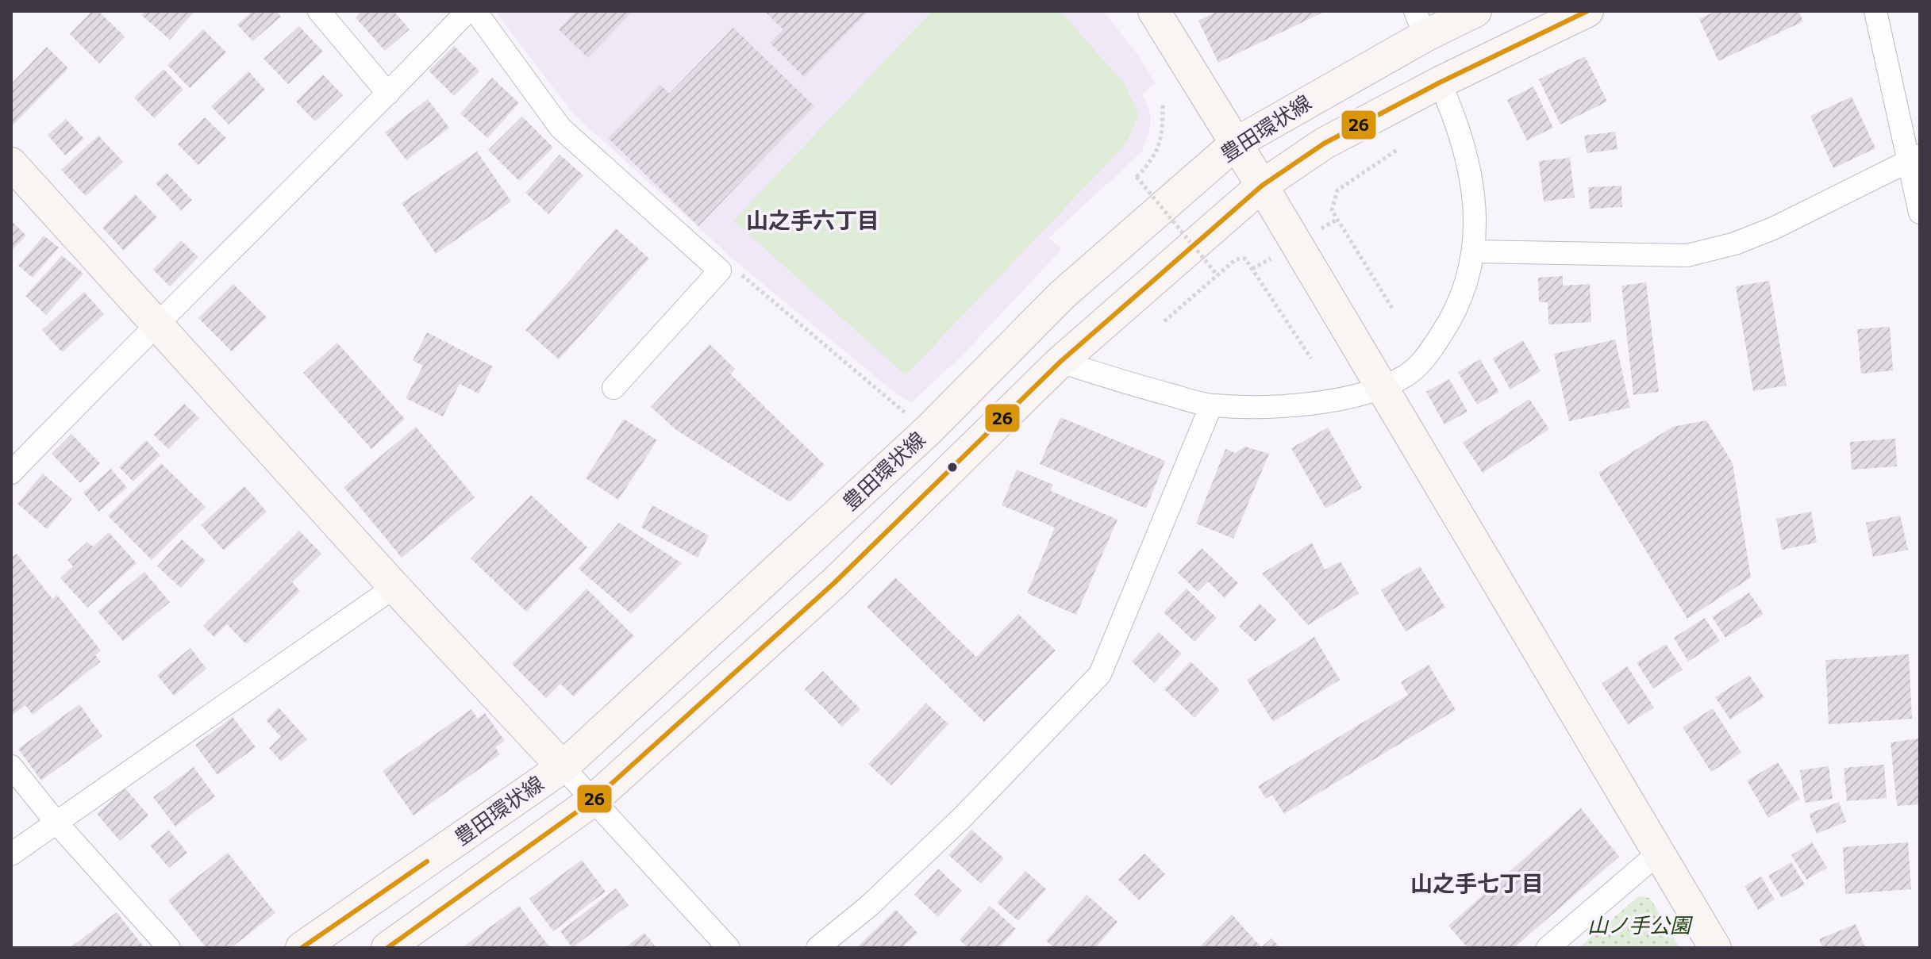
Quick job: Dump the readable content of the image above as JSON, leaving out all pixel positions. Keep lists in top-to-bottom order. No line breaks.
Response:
{"streets":{"main road":["豊田環状線"]},"districts":["山之手六丁目","山之手七丁目"],"parks":["山ノ手公園"],"lines":["transit line 26"]}
